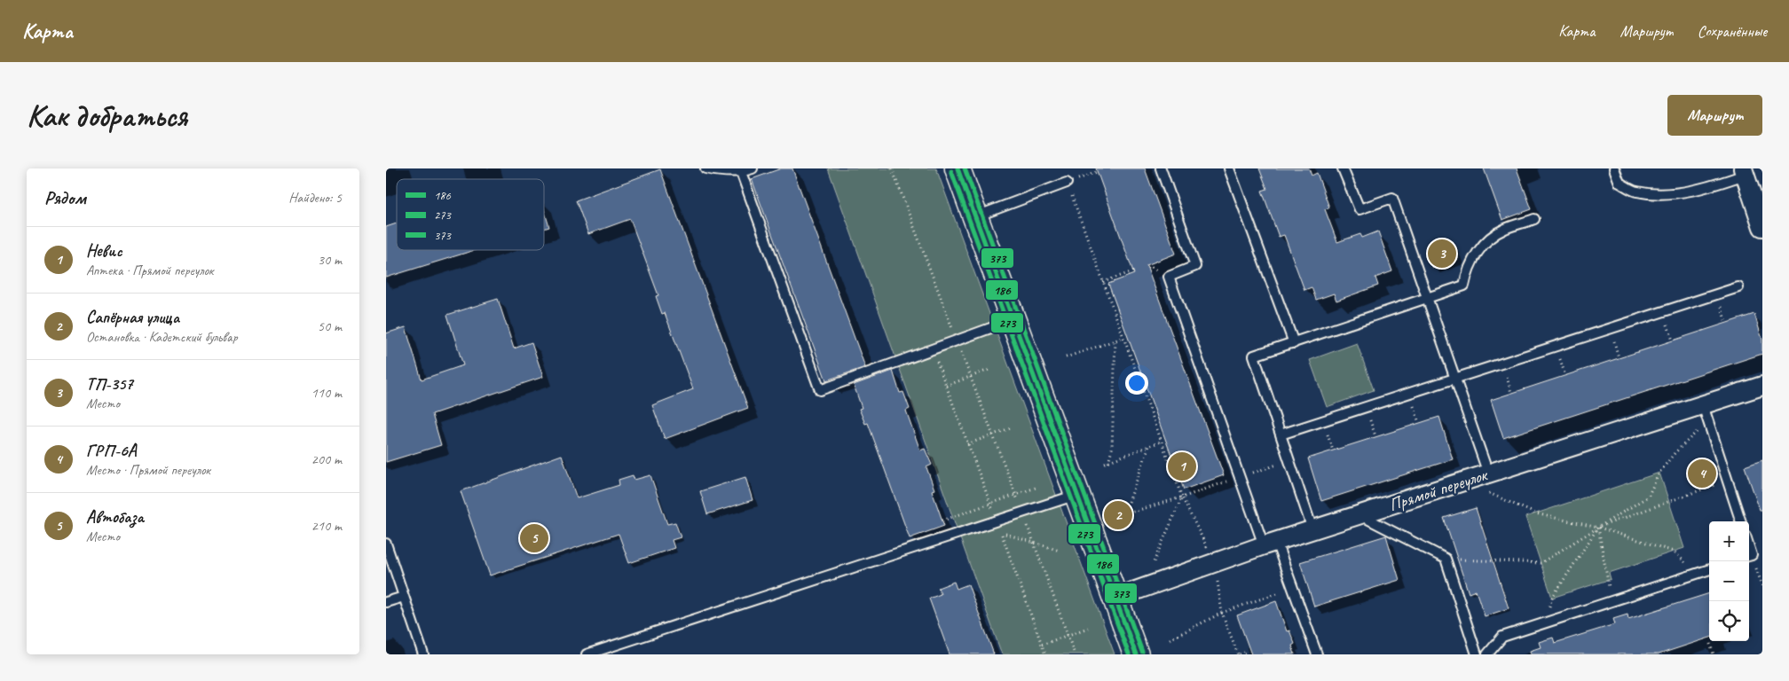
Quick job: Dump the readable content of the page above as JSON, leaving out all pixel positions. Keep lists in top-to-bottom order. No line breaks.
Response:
{"streets":{"street":["Прямой переулок"]},"lines":["transit line 186","transit line 373","transit line 273"],"legend":["186","273","373"],"page":{"header":"Карта","nav":["Карта","Маршрут","Сохранённые"],"buttons":"Маршрут","title":"Как добраться","heading":["Рядом","Найдено: 5"],"list":[{"mark":"1","name":"Невис","note":"Аптека · Прямой переулок","value":"30 m"},{"mark":"2","name":"Сапёрная улица","note":"Остановка · Кадетский бульвар","value":"50 m"},{"mark":"3","name":"ТП-357","note":"Место","value":"110 m"},{"mark":"4","name":"ГРП-6А","note":"Место · Прямой переулок","value":"200 m"},{"mark":"5","name":"Автобаза","note":"Место","value":"210 m"}],"pins":["3","1","4","2","5"],"map_buttons":["+","−"]}}
